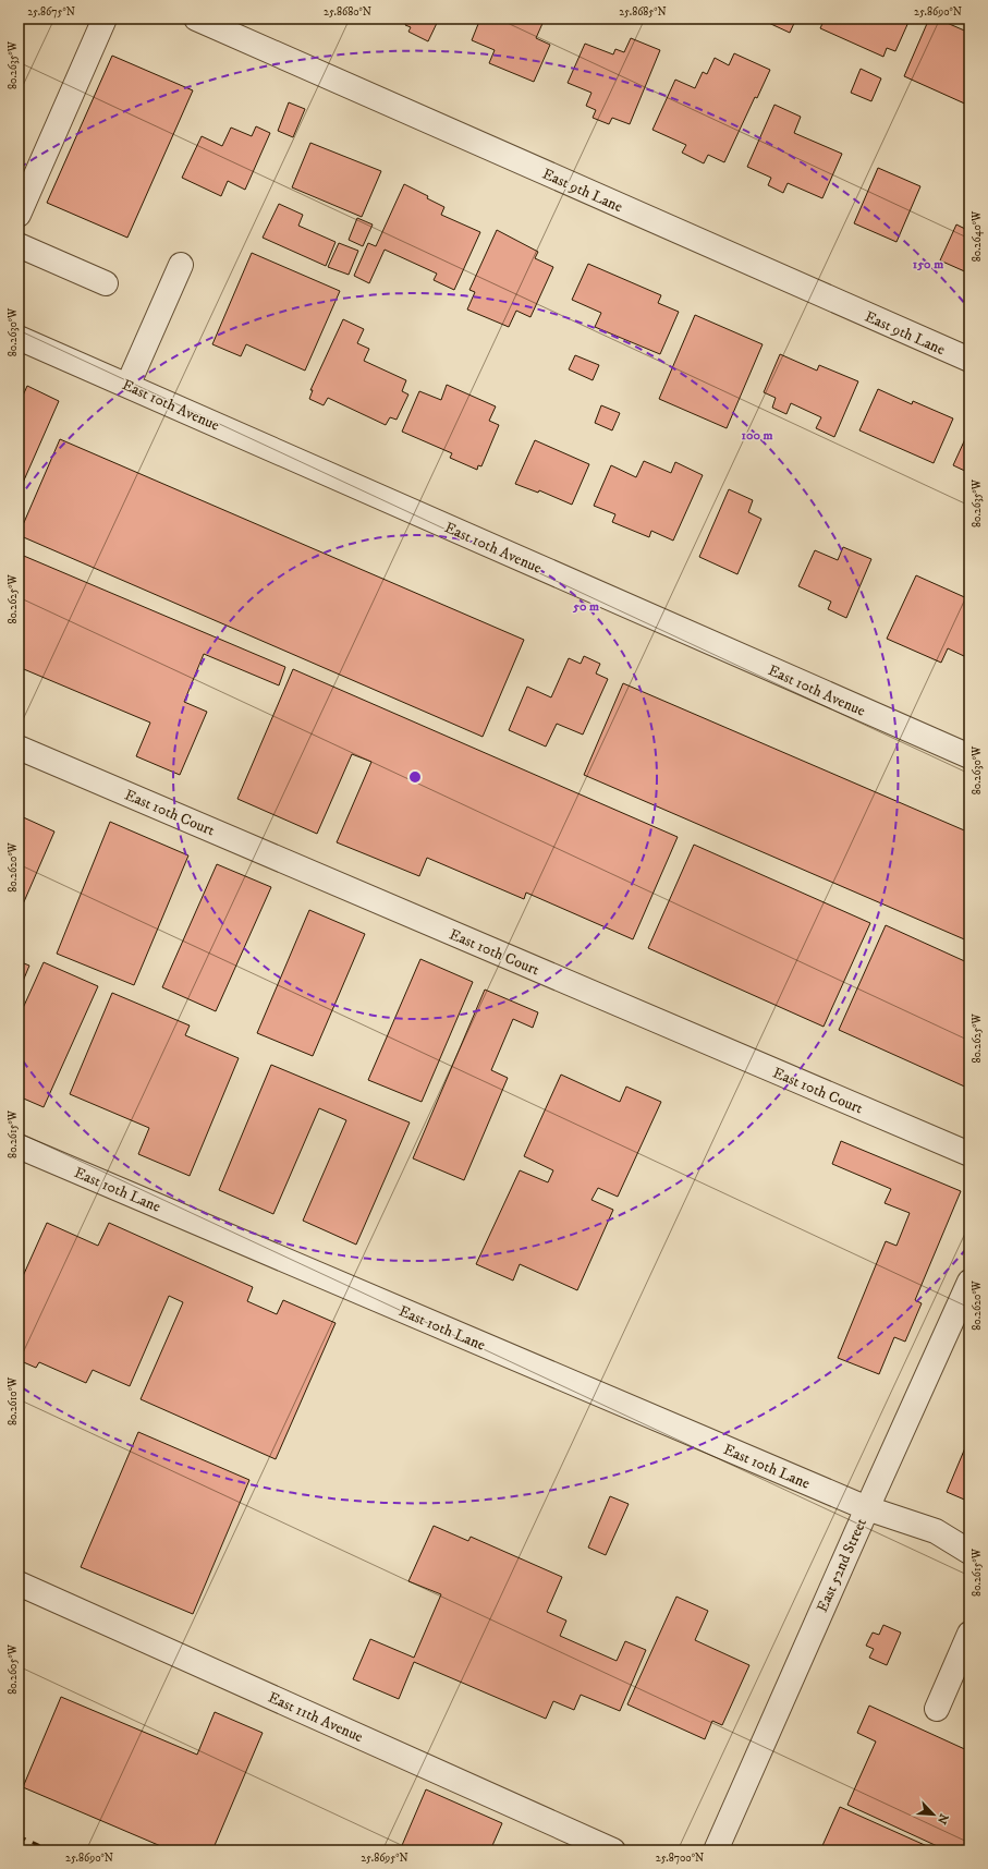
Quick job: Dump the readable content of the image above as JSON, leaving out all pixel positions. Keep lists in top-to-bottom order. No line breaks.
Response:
{"streets":{"street":["East 9th Lane","East 10th Avenue","East 10th Court","East 10th Lane","East 52nd Street","East 11th Avenue"]},"crossings":[["East 10th Lane","East 52nd Street"]],"north":"bottom right","coordinates":["25.8675°N","25.8680°N","25.8685°N","25.8690°N","80.2635°W","80.2640°W","80.2630°W","80.2625°W","80.2620°W","80.2615°W","80.2610°W","80.2605°W","25.8695°N","25.8700°N"],"rings":["150 m","100 m","50 m"]}
